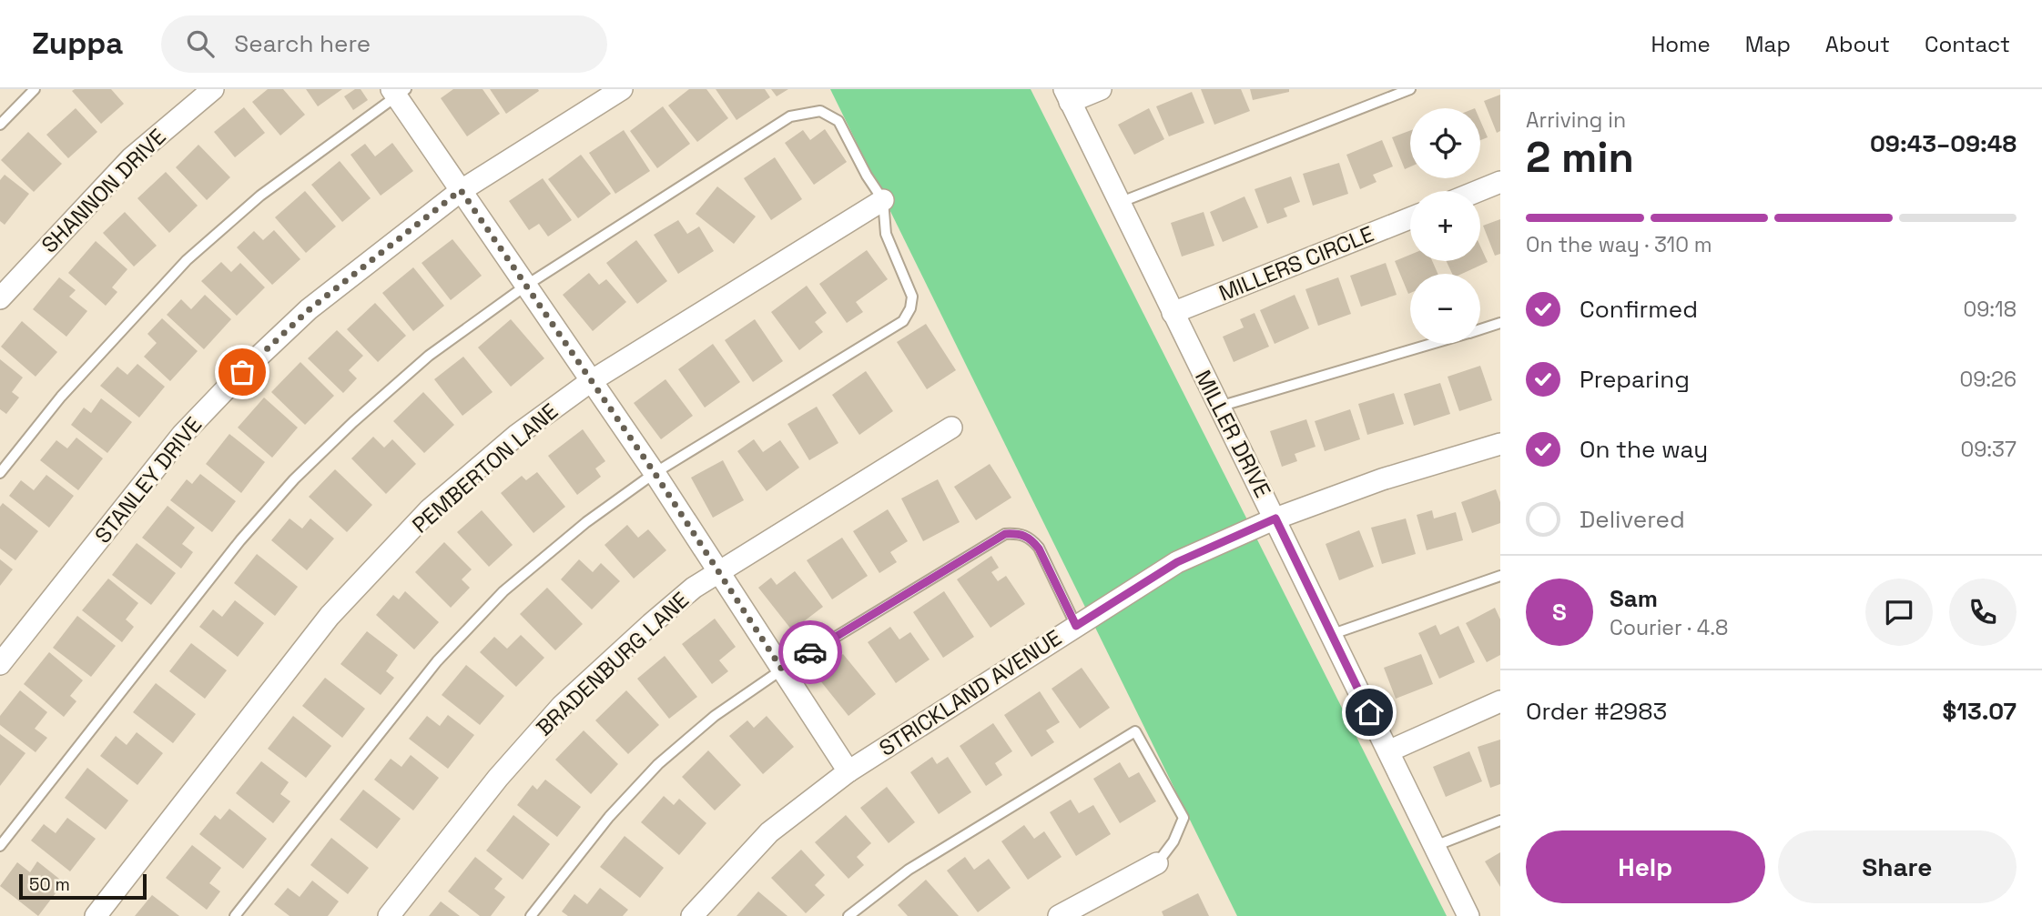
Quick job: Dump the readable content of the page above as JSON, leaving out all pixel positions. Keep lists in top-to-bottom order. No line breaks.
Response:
{"streets":{"street":["SHANNON DRIVE","MILLERS CIRCLE","MILLER DRIVE","PEMBERTON LANE","STANLEY DRIVE","BRADENBURG LANE","STRICKLAND AVENUE"]},"crossings":[["MILLERS CIRCLE","MILLER DRIVE"],["MILLER DRIVE","STRICKLAND AVENUE"]],"scale_bar":"50 m","page":{"header":"Zuppa","search":"Search here","nav":["Home","Map","About","Contact"],"heading":["2 min","Arriving in","09:43–09:48"],"panel":["Sam","Courier · 4.8","Order #2983","$13.07"],"map_buttons":["+","−"],"bar":"On the way · 310 m","list":[["Confirmed","09:18"],["Preparing","09:26"],["On the way","09:37"],"Delivered"],"round":"S","buttons":["Help","Share"],"scale":"50 m"}}
